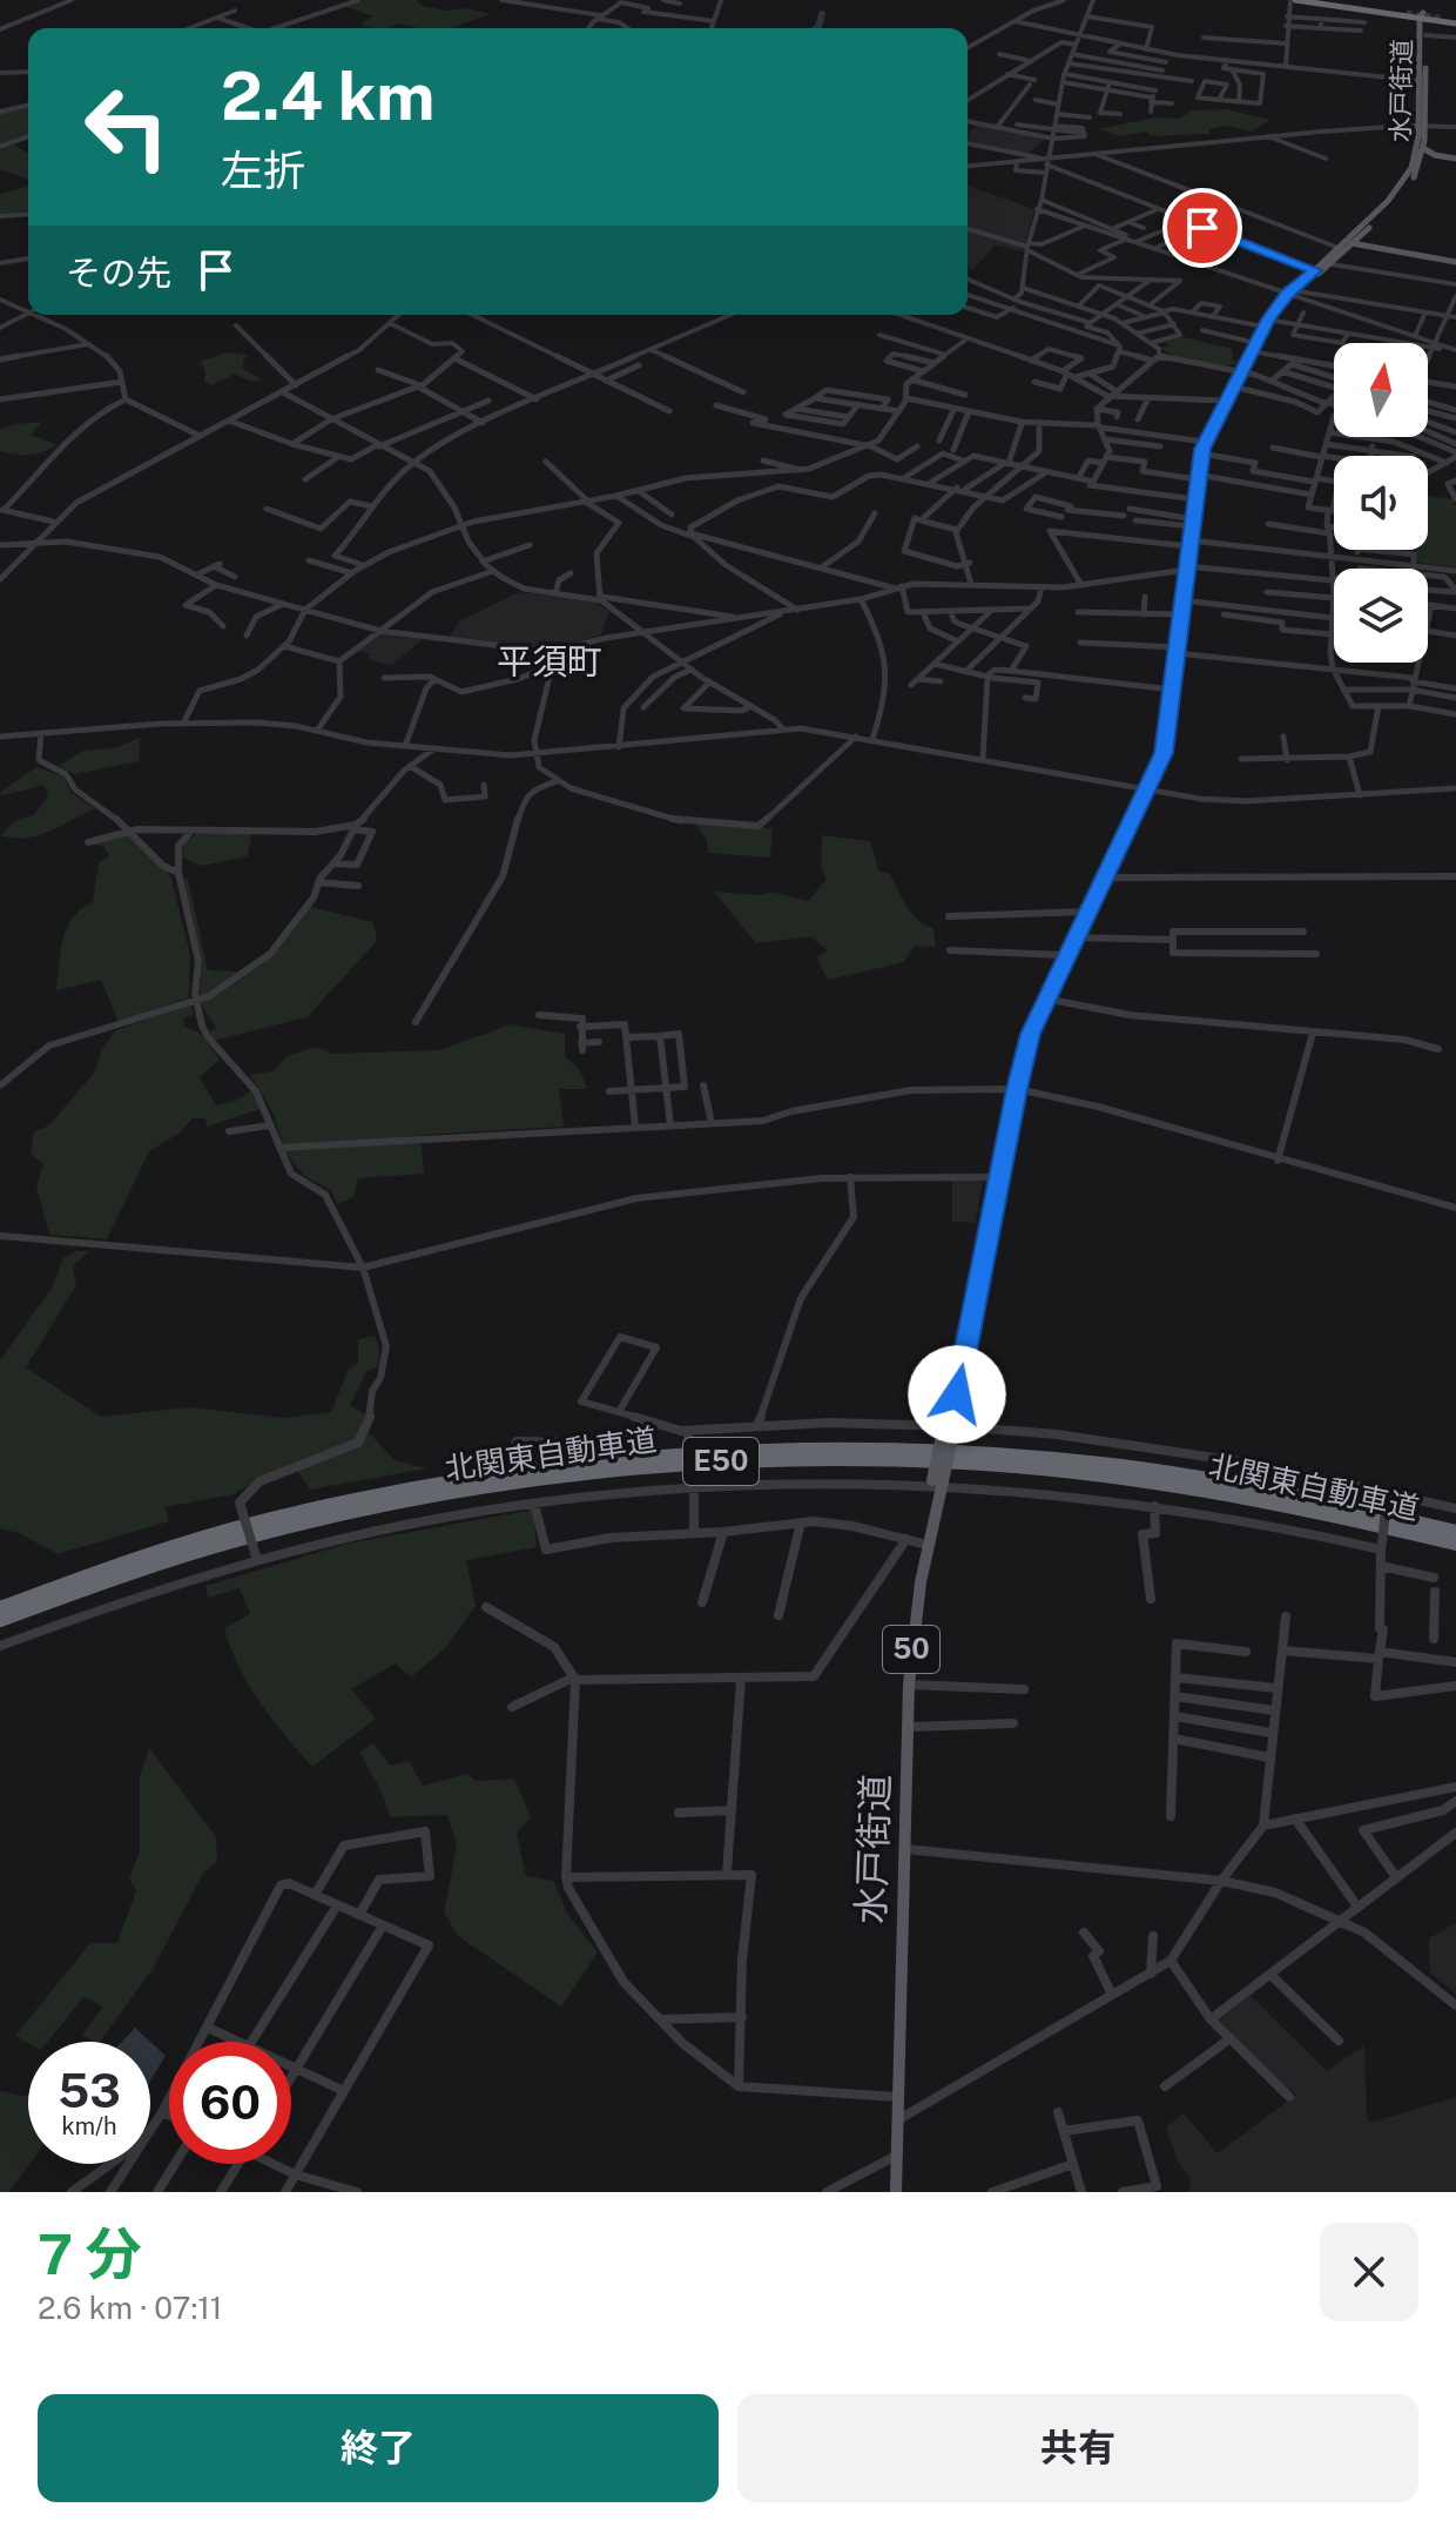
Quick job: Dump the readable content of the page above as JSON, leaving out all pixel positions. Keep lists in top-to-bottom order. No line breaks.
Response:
{"streets":{"highway":["北関東自動車道","E50"],"main road":["水戸街道","50"]},"districts":["平須町"],"north":"top","page":{"turn":["2.4 km","左折"],"then":"その先","speed":"53 km/h","limit":"60","heading":["7 分","2.6 km · 07:11"],"buttons":["終了","共有"]}}
